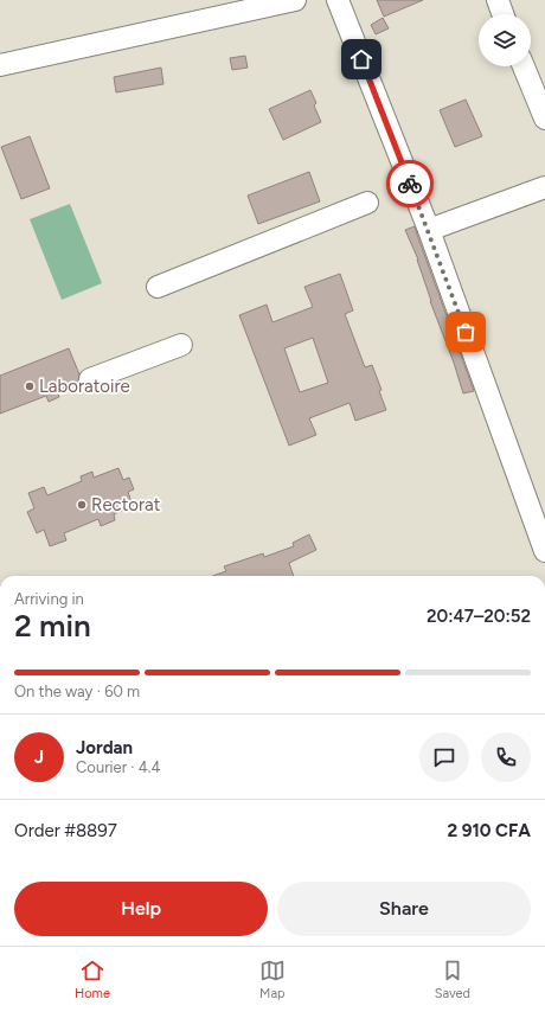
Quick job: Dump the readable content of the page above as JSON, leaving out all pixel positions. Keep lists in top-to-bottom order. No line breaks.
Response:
{"places":["Laboratoire","Rectorat"],"page":{"heading":["2 min","Arriving in","20:47–20:52"],"panel":["Jordan","Courier · 4.4","Order #8897","2 910 CFA"],"bar":"On the way · 60 m","round":"J","buttons":["Help","Share"],"tabs":["Home","Map","Saved"]}}
